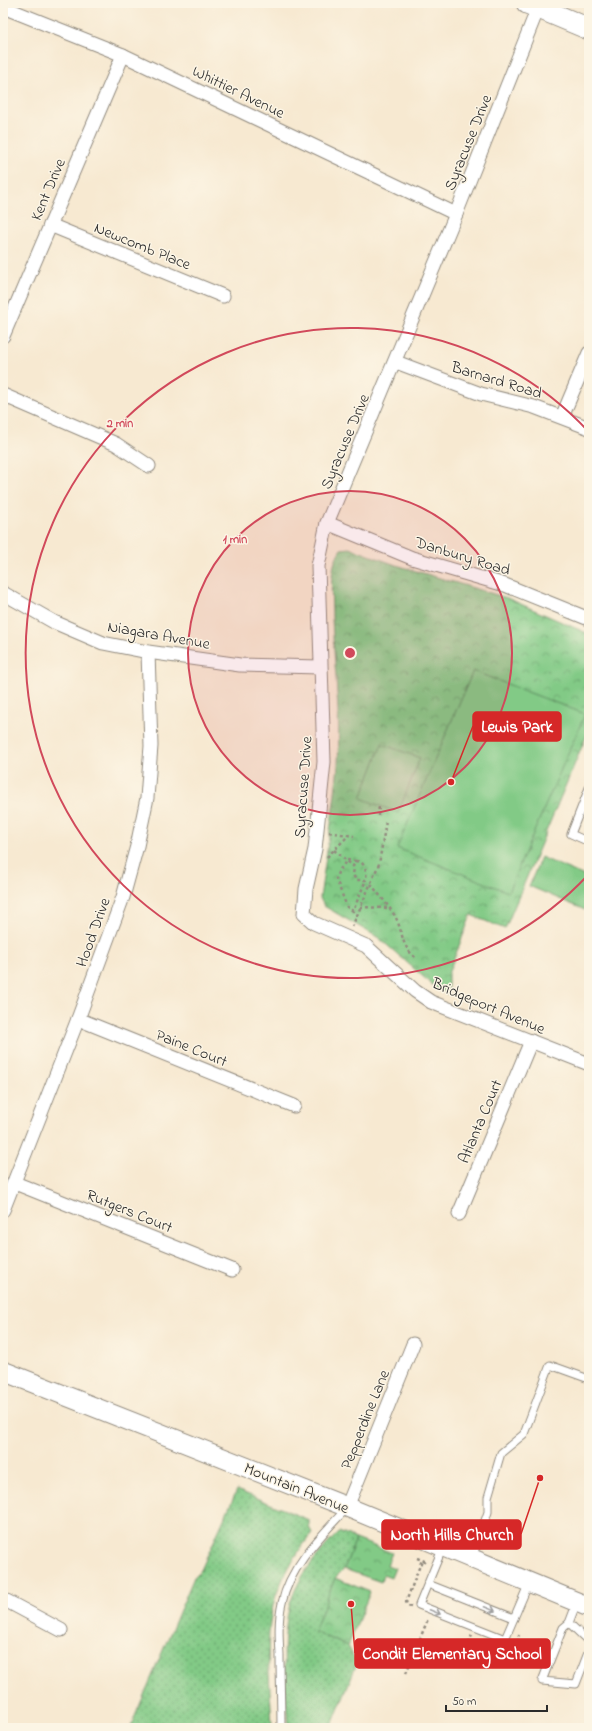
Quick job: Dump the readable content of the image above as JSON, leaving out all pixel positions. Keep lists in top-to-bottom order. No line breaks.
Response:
{"streets":{"main road":["Mountain Avenue"],"street":["Whittier Avenue","Syracuse Drive","Kent Drive","Newcomb Place","Barnard Road","Danbury Road","Niagara Avenue","Hood Drive","Bridgeport Avenue","Paine Court","Atlanta Court","Rutgers Court","Pepperdine Lane"]},"crossings":[["Whittier Avenue","Syracuse Drive"],["Whittier Avenue","Kent Drive"],["Syracuse Drive","Barnard Road"],["Syracuse Drive","Danbury Road"],["Syracuse Drive","Niagara Avenue"],["Syracuse Drive","Bridgeport Avenue"],["Kent Drive","Newcomb Place"],["Niagara Avenue","Hood Drive"],["Hood Drive","Paine Court"],["Hood Drive","Rutgers Court"],["Bridgeport Avenue","Atlanta Court"],["Pepperdine Lane","Mountain Avenue"]],"places":["Lewis Park","North Hills Church","Condit Elementary School"],"scale_bar":"50 m","rings":["2 min","1 min"]}
